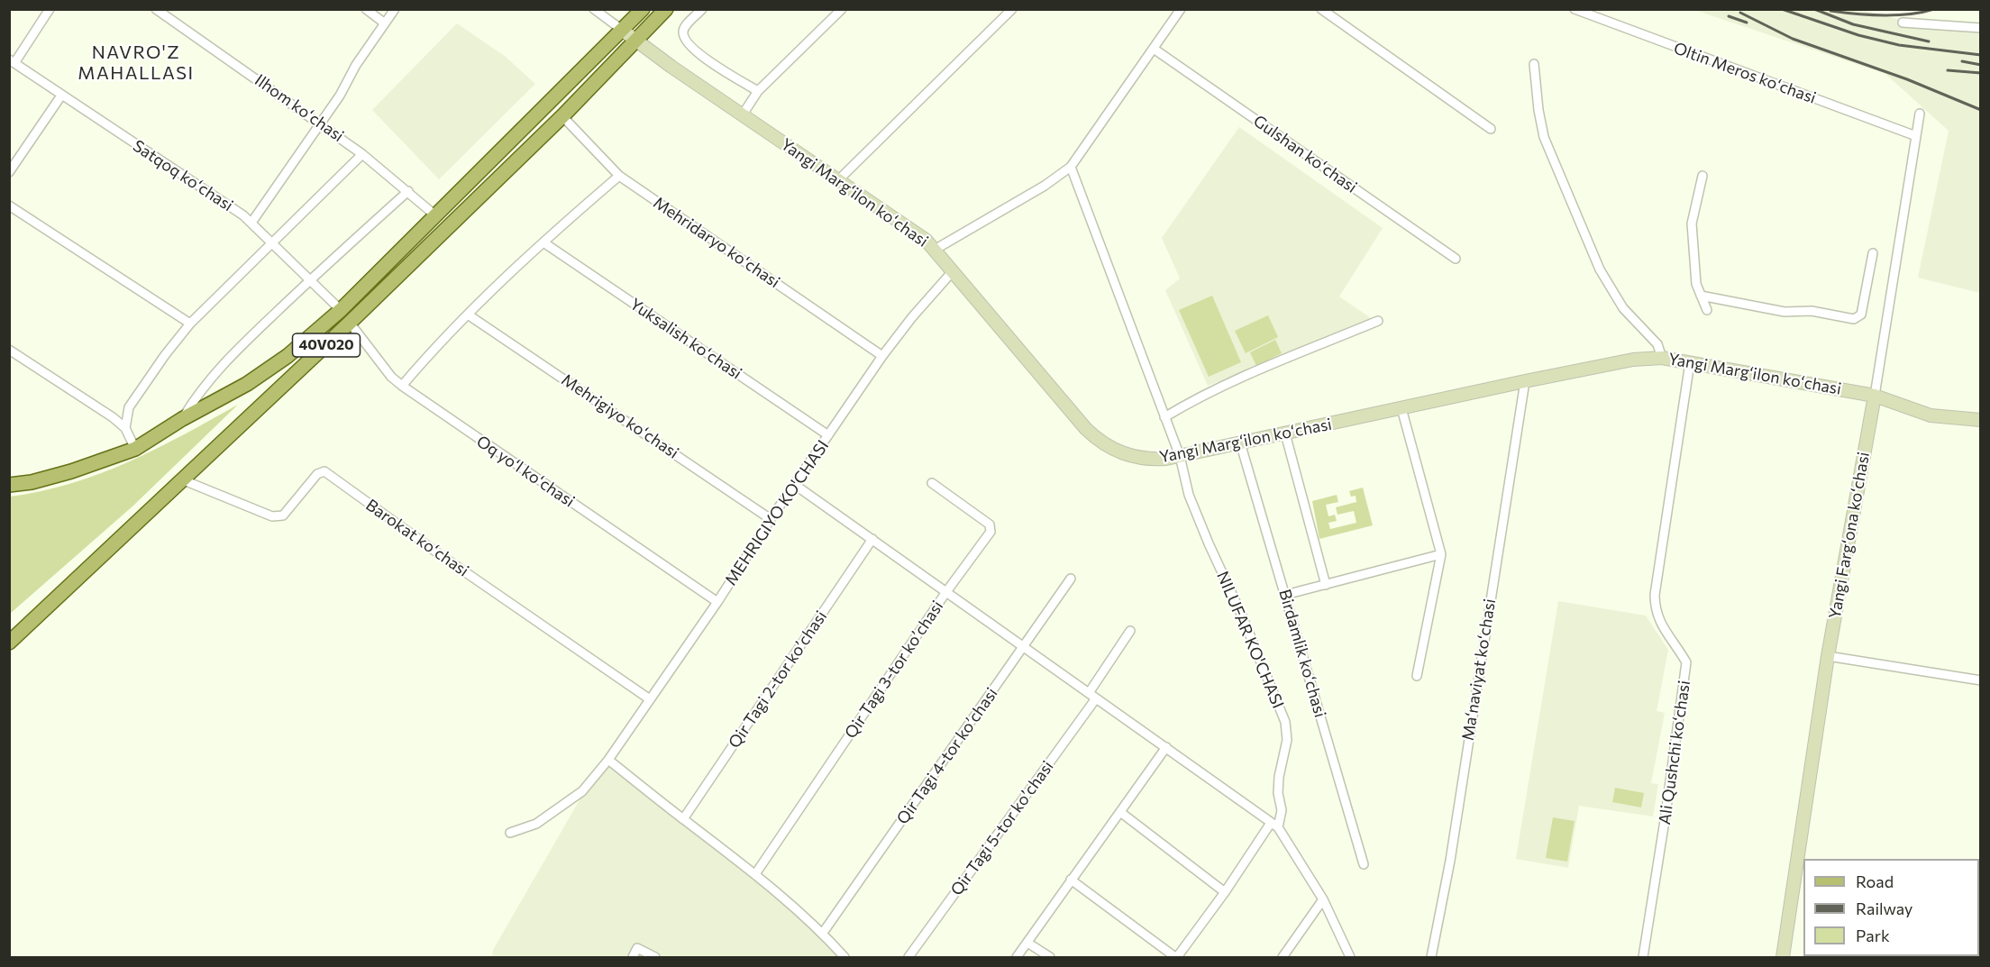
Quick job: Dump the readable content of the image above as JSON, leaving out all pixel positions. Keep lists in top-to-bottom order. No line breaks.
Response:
{"streets":{"main road":["Yangi Margʻilon koʻchasi","40V020","Yangi Fargʻona koʻchasi"],"street":["Oltin Meros koʻchasi","Ilhom koʻchasi","Gulshan koʻchasi","Satqoq koʻchasi","Mehridaryo koʻchasi","Yuksalish koʻchasi","Mehrigiyo koʻchasi","Oq yoʻl koʻchasi","MEHRIGIYO KO'CHASI","Barokat koʻchasi","NILUFAR KO'CHASI","Birdamlik koʻchasi","Qir Tagi 3-tor koʼchasi","Maʻnaviyat koʻchasi","Qir Tagi 2-tor koʼchasi","Ali Qushchi koʻchasi","Qir Tagi 4-tor koʼchasi","Qir Tagi 5-tor koʼchasi"]},"crossings":[["Oltin Meros koʻchasi","Yangi Fargʻona koʻchasi"],["Ilhom koʻchasi","40V020"],["Satqoq koʻchasi","40V020"],["Yangi Margʻilon koʻchasi","40V020"],["Yangi Margʻilon koʻchasi","MEHRIGIYO KO'CHASI"],["Yangi Margʻilon koʻchasi","Yangi Fargʻona koʻchasi"],["Yangi Margʻilon koʻchasi","NILUFAR KO'CHASI"],["Yangi Margʻilon koʻchasi","Birdamlik koʻchasi"],["Yangi Margʻilon koʻchasi","Maʻnaviyat koʻchasi"],["Yangi Margʻilon koʻchasi","Ali Qushchi koʻchasi"],["Mehridaryo koʻchasi","40V020"],["Mehridaryo koʻchasi","MEHRIGIYO KO'CHASI"],["Yuksalish koʻchasi","MEHRIGIYO KO'CHASI"],["40V020","Oq yoʻl koʻchasi"],["40V020","Barokat koʻchasi"],["Mehrigiyo koʻchasi","MEHRIGIYO KO'CHASI"],["Oq yoʻl koʻchasi","MEHRIGIYO KO'CHASI"],["MEHRIGIYO KO'CHASI","Barokat koʻchasi"]],"districts":["NAVRO'Z MAHALLASI"],"legend":["Road","Railway","Park"]}
